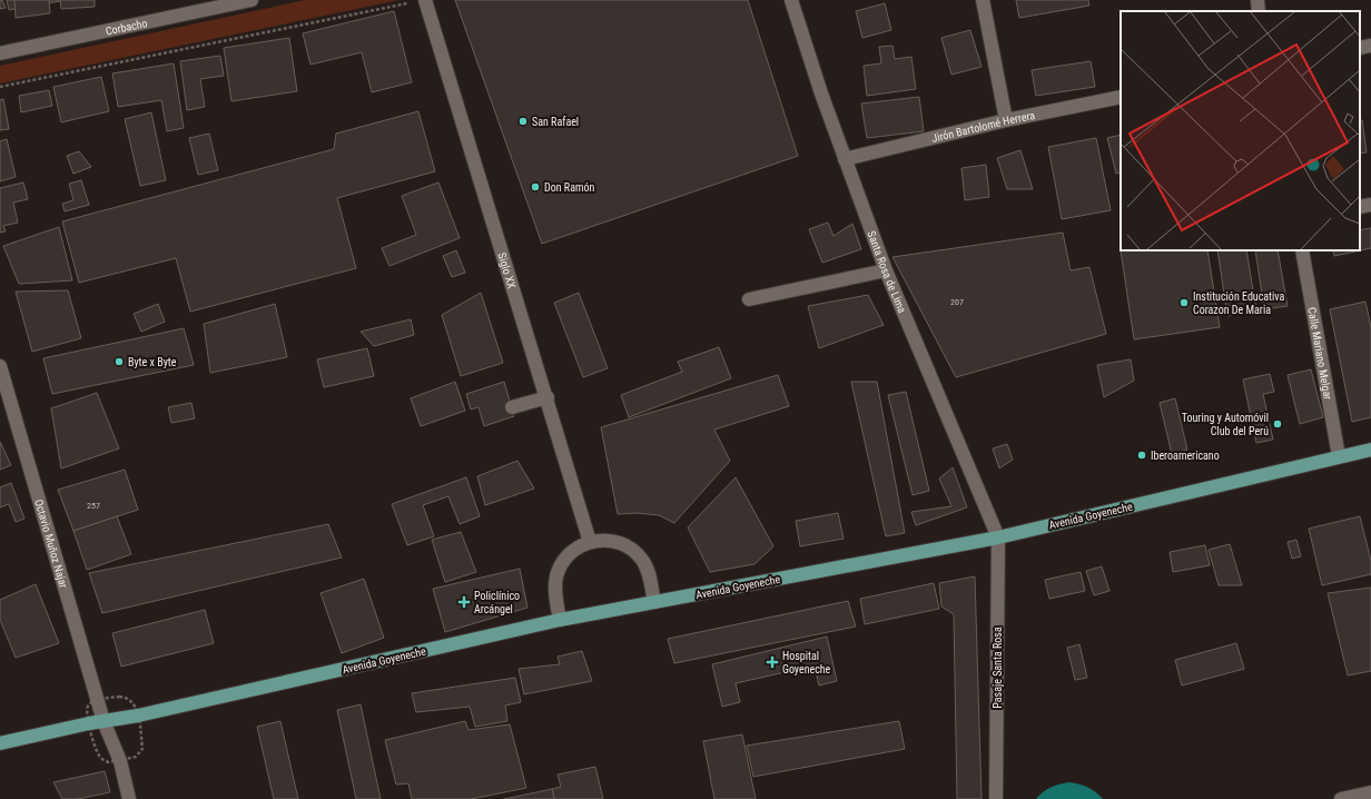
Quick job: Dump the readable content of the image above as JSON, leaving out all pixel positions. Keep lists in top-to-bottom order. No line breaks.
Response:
{"streets":{"main road":["Avenida Goyeneche"],"street":["Corbacho","Jirón Bartolomé Herrera","Siglo XX","Santa Rosa de Lima","Calle Mariano Melgar","Octavio Muñoz Najar","Pasaje Santa Rosa"]},"crossings":[["Jirón Bartolomé Herrera","Santa Rosa de Lima"],["Santa Rosa de Lima","Avenida Goyeneche"],["Santa Rosa de Lima","Pasaje Santa Rosa"],["Calle Mariano Melgar","Avenida Goyeneche"],["Avenida Goyeneche","Octavio Muñoz Najar"],["Avenida Goyeneche","Pasaje Santa Rosa"]],"places":{"other":["San Rafael","Don Ramón","Institución Educativa Corazon De Maria","Byte x Byte","Touring y Automóvil Club del Perú","Iberoamericano"],"health":["Policlínico Arcángel","Hospital Goyeneche"]},"house_numbers":["207","257"]}
